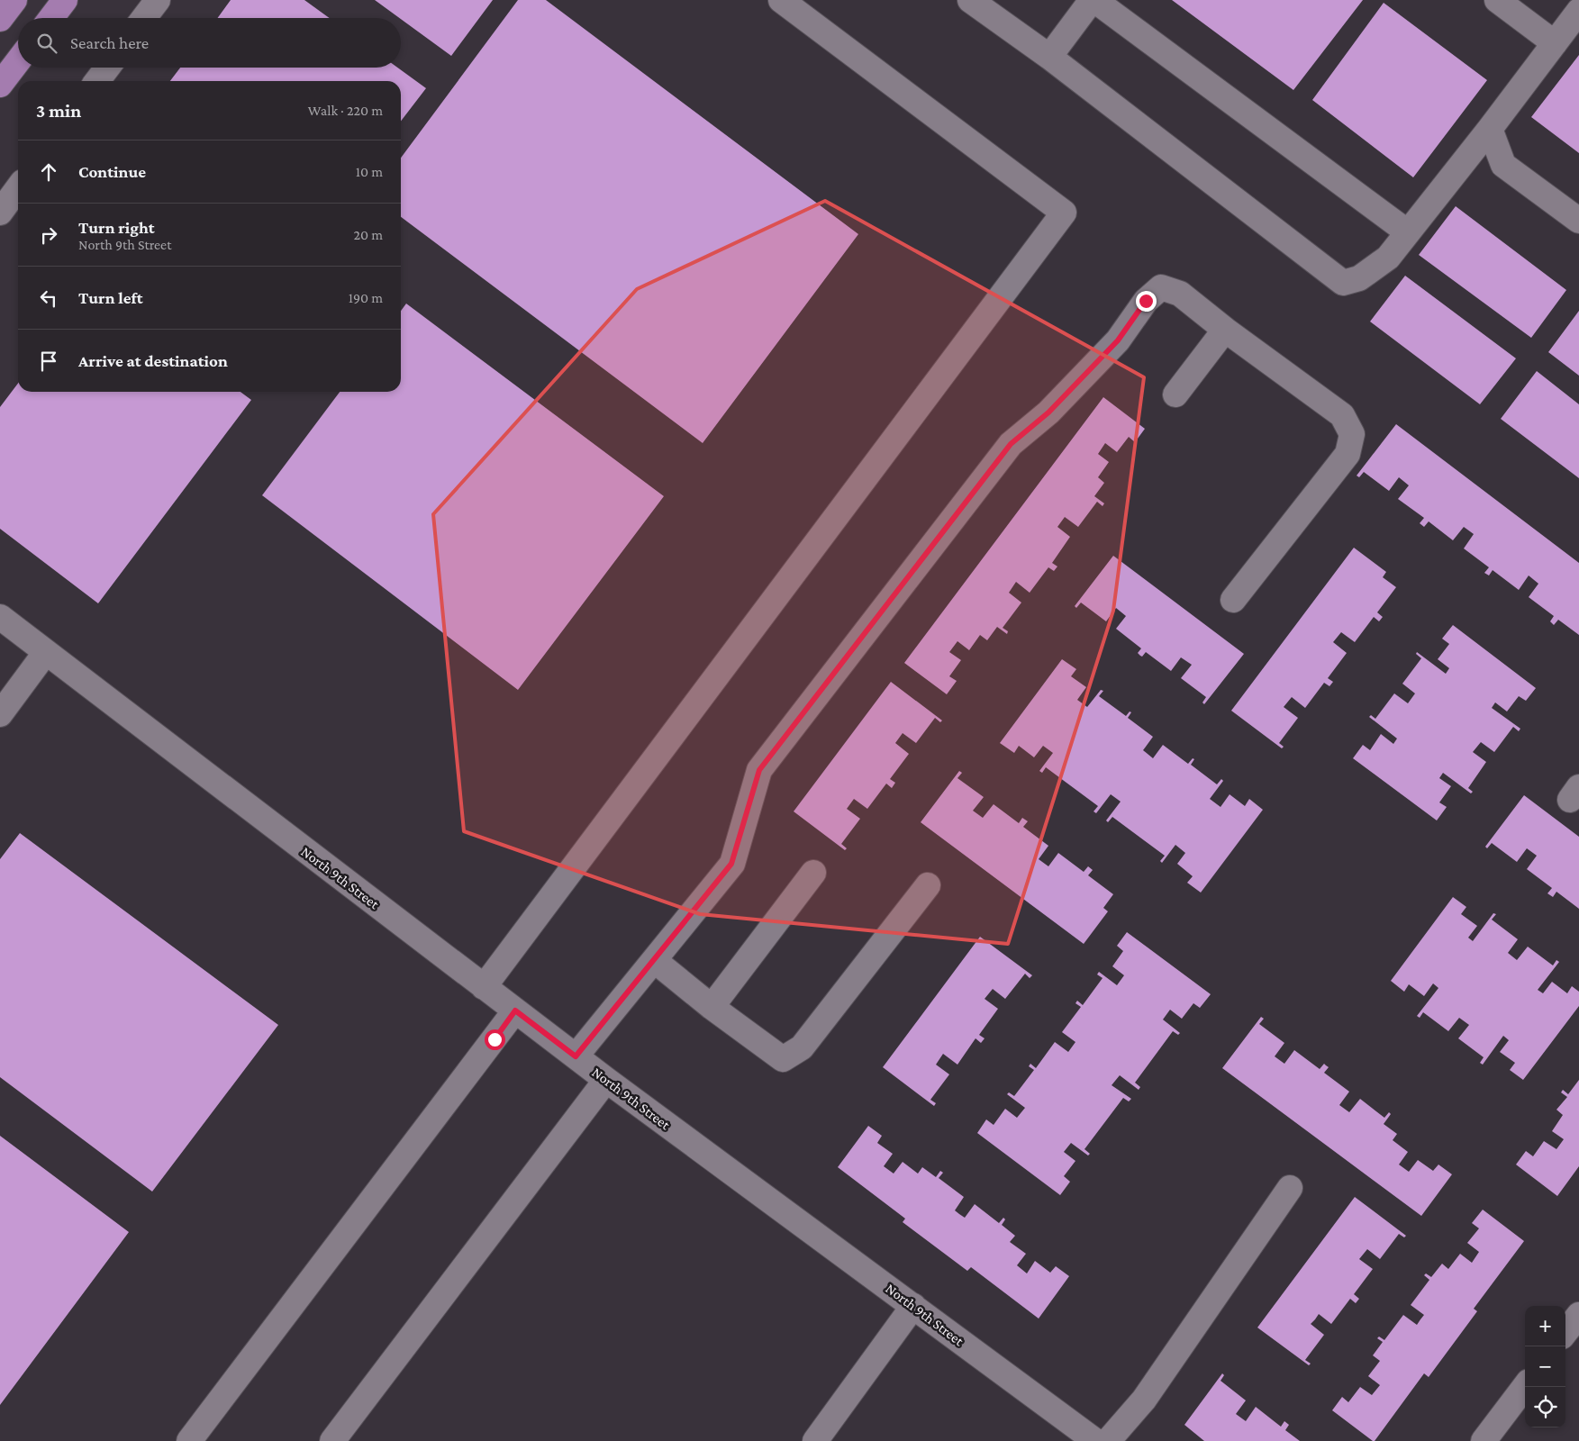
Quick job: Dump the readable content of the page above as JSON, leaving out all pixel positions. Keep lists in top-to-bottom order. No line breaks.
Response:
{"streets":{"street":["North 9th Street"]},"page":{"search":"Search here","heading":["3 min","Walk · 220 m"],"list":[["Continue","10 m"],["Turn right","North 9th Street","20 m"],["Turn left","190 m"],"Arrive at destination"],"map_buttons":["+","−"]}}
